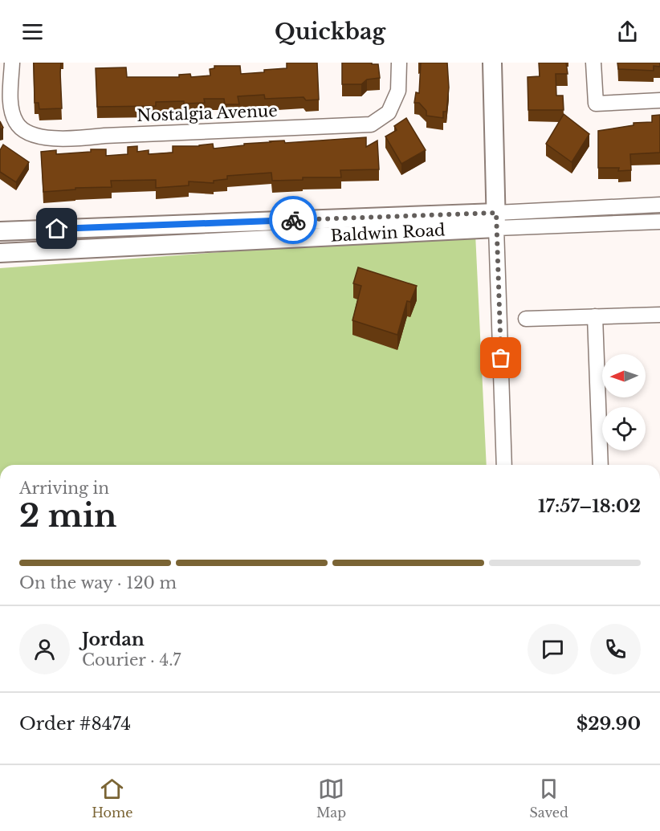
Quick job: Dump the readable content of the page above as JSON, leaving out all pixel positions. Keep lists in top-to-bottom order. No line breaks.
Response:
{"streets":{"main road":["Baldwin Road"],"street":["Nostalgia Avenue"]},"north":"left","page":{"header":"Quickbag","heading":["2 min","Arriving in","17:57–18:02"],"panel":["Jordan","Courier · 4.7","Order #8474","$29.90"],"bar":"On the way · 120 m","tabs":["Home","Map","Saved"]}}
